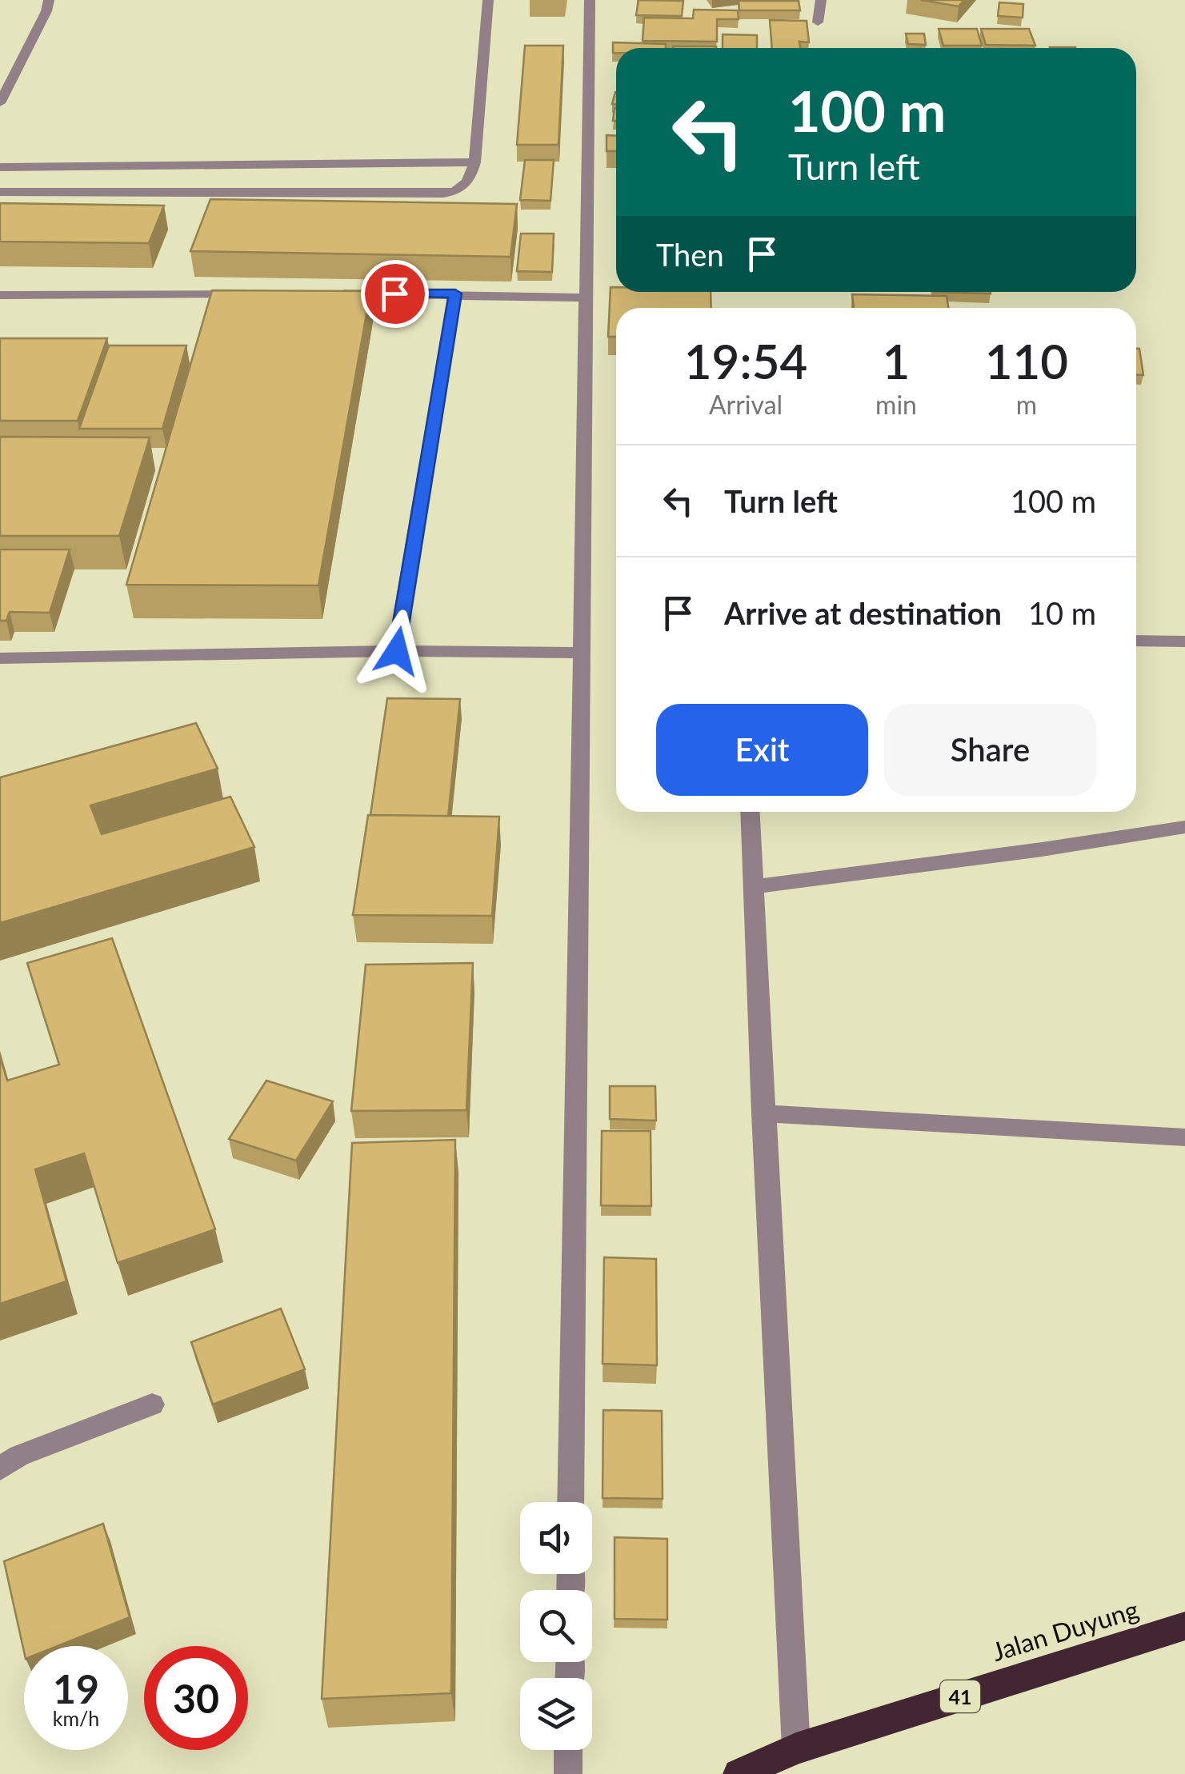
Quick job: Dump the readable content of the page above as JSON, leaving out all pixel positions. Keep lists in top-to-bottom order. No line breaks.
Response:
{"streets":{"highway":["Jalan Duyung","41"]},"page":{"turn":["100 m","Turn left"],"then":"Then","eta":["19:54","Arrival","1","min","110","m"],"list":[{"name":"Turn left","value":"100 m"},{"name":"Arrive at destination","value":"10 m"}],"buttons":["Exit","Share"],"speed":"19 km/h","limit":"30"}}
